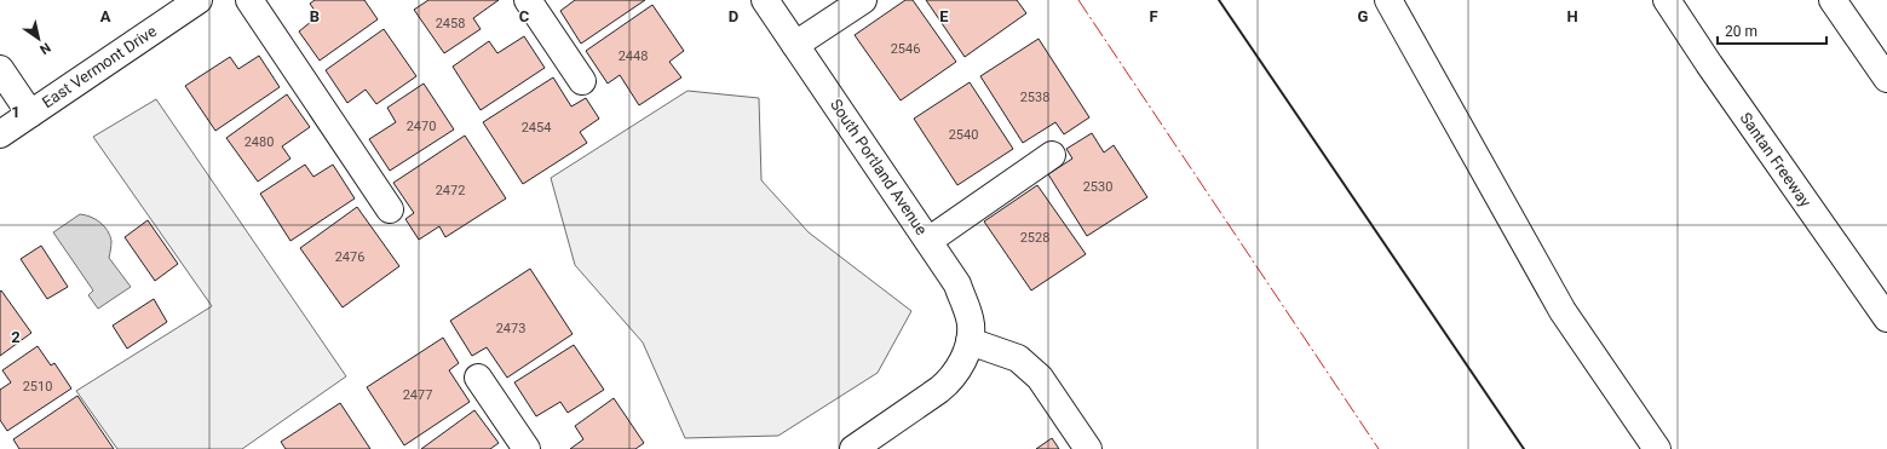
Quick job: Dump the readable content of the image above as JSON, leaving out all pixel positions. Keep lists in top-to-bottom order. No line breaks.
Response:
{"streets":{"main road":["East Vermont Drive","Santan Freeway","South Portland Avenue"]},"house_numbers":["2458","2546","2448","2538","2470","2454","2540","2480","2530","2472","2528","2476","2473","2510","2477"],"scale_bar":"20 m","north":"bottom right","grid":{"columns":["A","B","C","D","E","F","G","H"],"rows":["1","2"]}}
